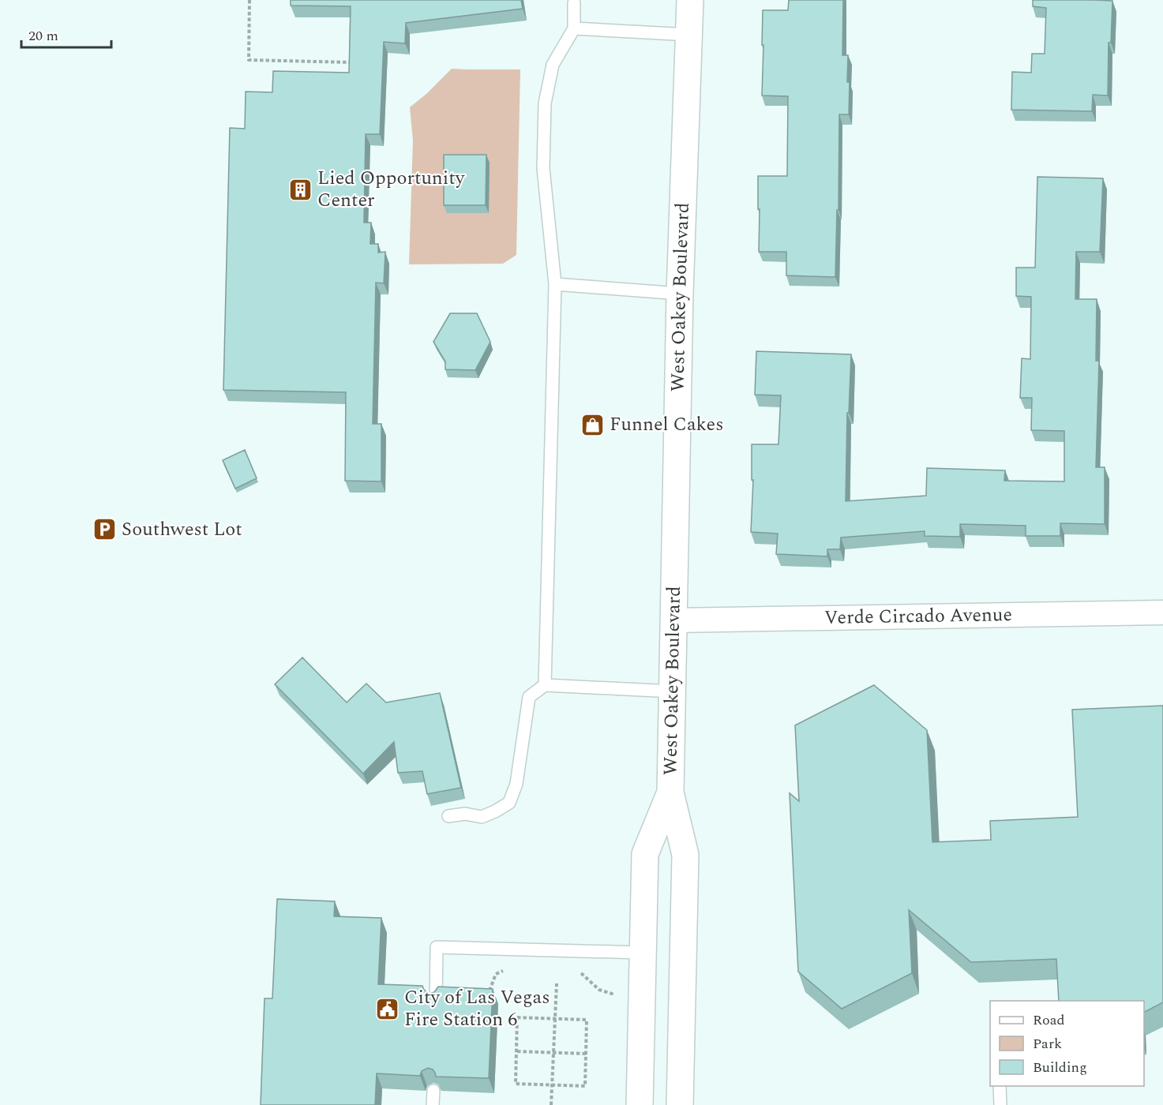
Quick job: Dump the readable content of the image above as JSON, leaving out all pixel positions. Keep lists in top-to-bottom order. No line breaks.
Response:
{"streets":{"main road":["West Oakey Boulevard"],"street":["Verde Circado Avenue"]},"crossings":[["West Oakey Boulevard","Verde Circado Avenue"]],"places":{"building":["Lied Opportunity Center"],"shop":["Funnel Cakes"],"parking":["Southwest Lot"],"public building":["City of Las Vegas Fire Station 6"]},"legend":["Road","Park","Building"],"scale_bar":"20 m"}
